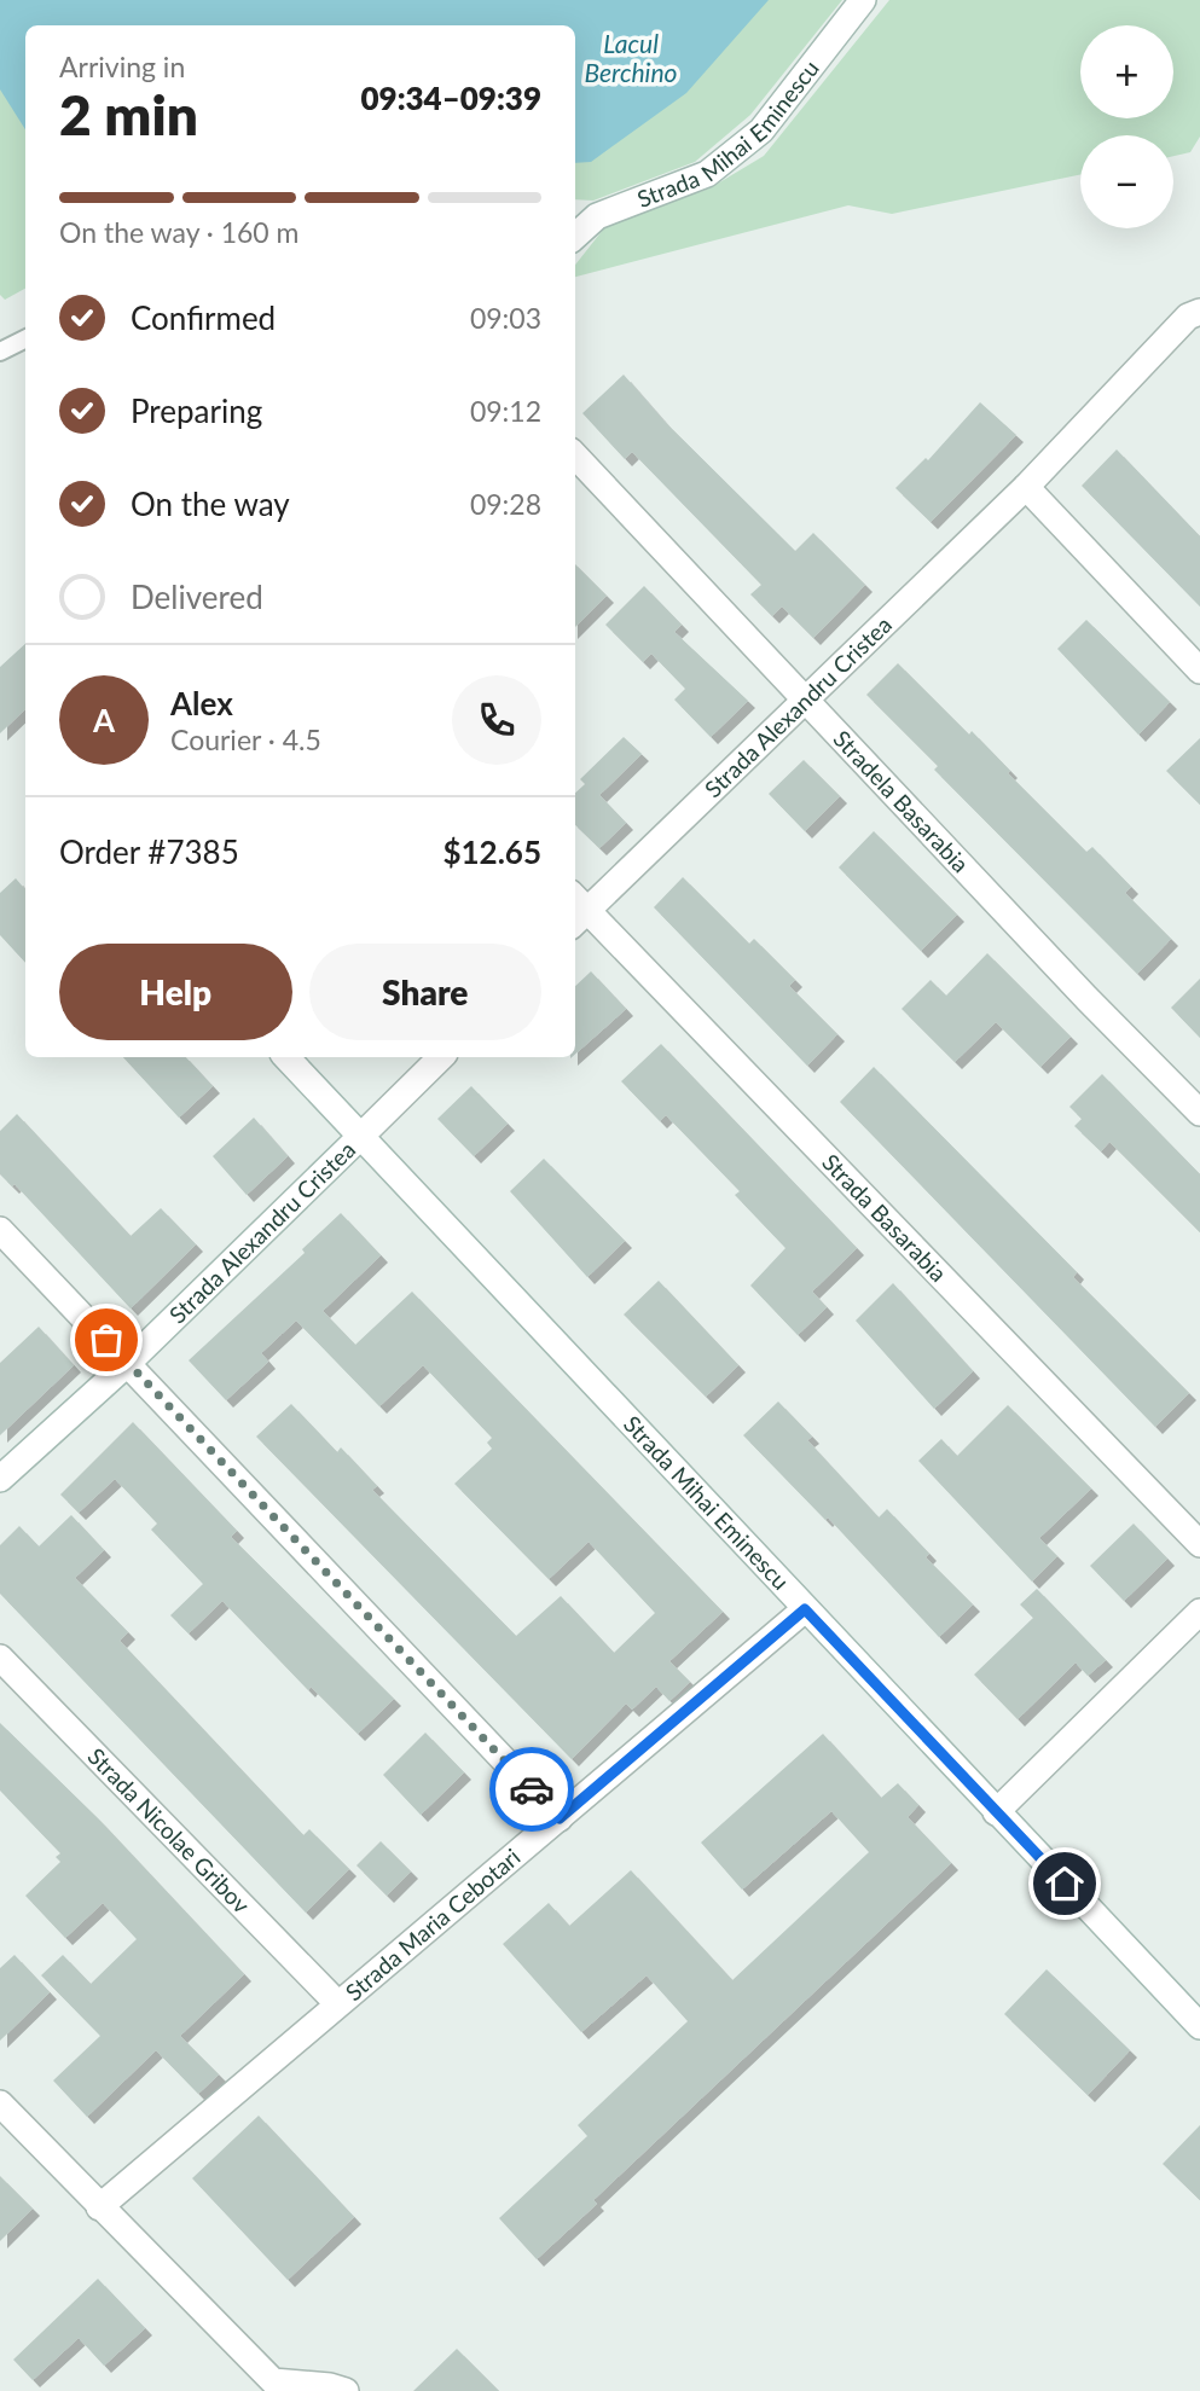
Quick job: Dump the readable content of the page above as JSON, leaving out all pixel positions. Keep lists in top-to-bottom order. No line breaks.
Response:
{"streets":{"street":["Strada Mihai Eminescu","Strada Alexandru Cristea","Stradela Basarabia","Strada Basarabia","Strada Nicolae Gribov","Strada Maria Cebotari"]},"crossings":[["Strada Mihai Eminescu","Strada Alexandru Cristea"],["Strada Mihai Eminescu","Strada Maria Cebotari"],["Strada Alexandru Cristea","Stradela Basarabia"],["Strada Alexandru Cristea","Strada Basarabia"],["Strada Nicolae Gribov","Strada Maria Cebotari"]],"water":["Lacul Berchino"],"page":{"map_buttons":["+","−"],"heading":["2 min","Arriving in","09:34–09:39"],"panel":["Alex","Courier · 4.5","Order #7385","$12.65"],"bar":"On the way · 160 m","list":[["Confirmed","09:03"],["Preparing","09:12"],["On the way","09:28"],"Delivered"],"round":"A","buttons":["Help","Share"]}}
